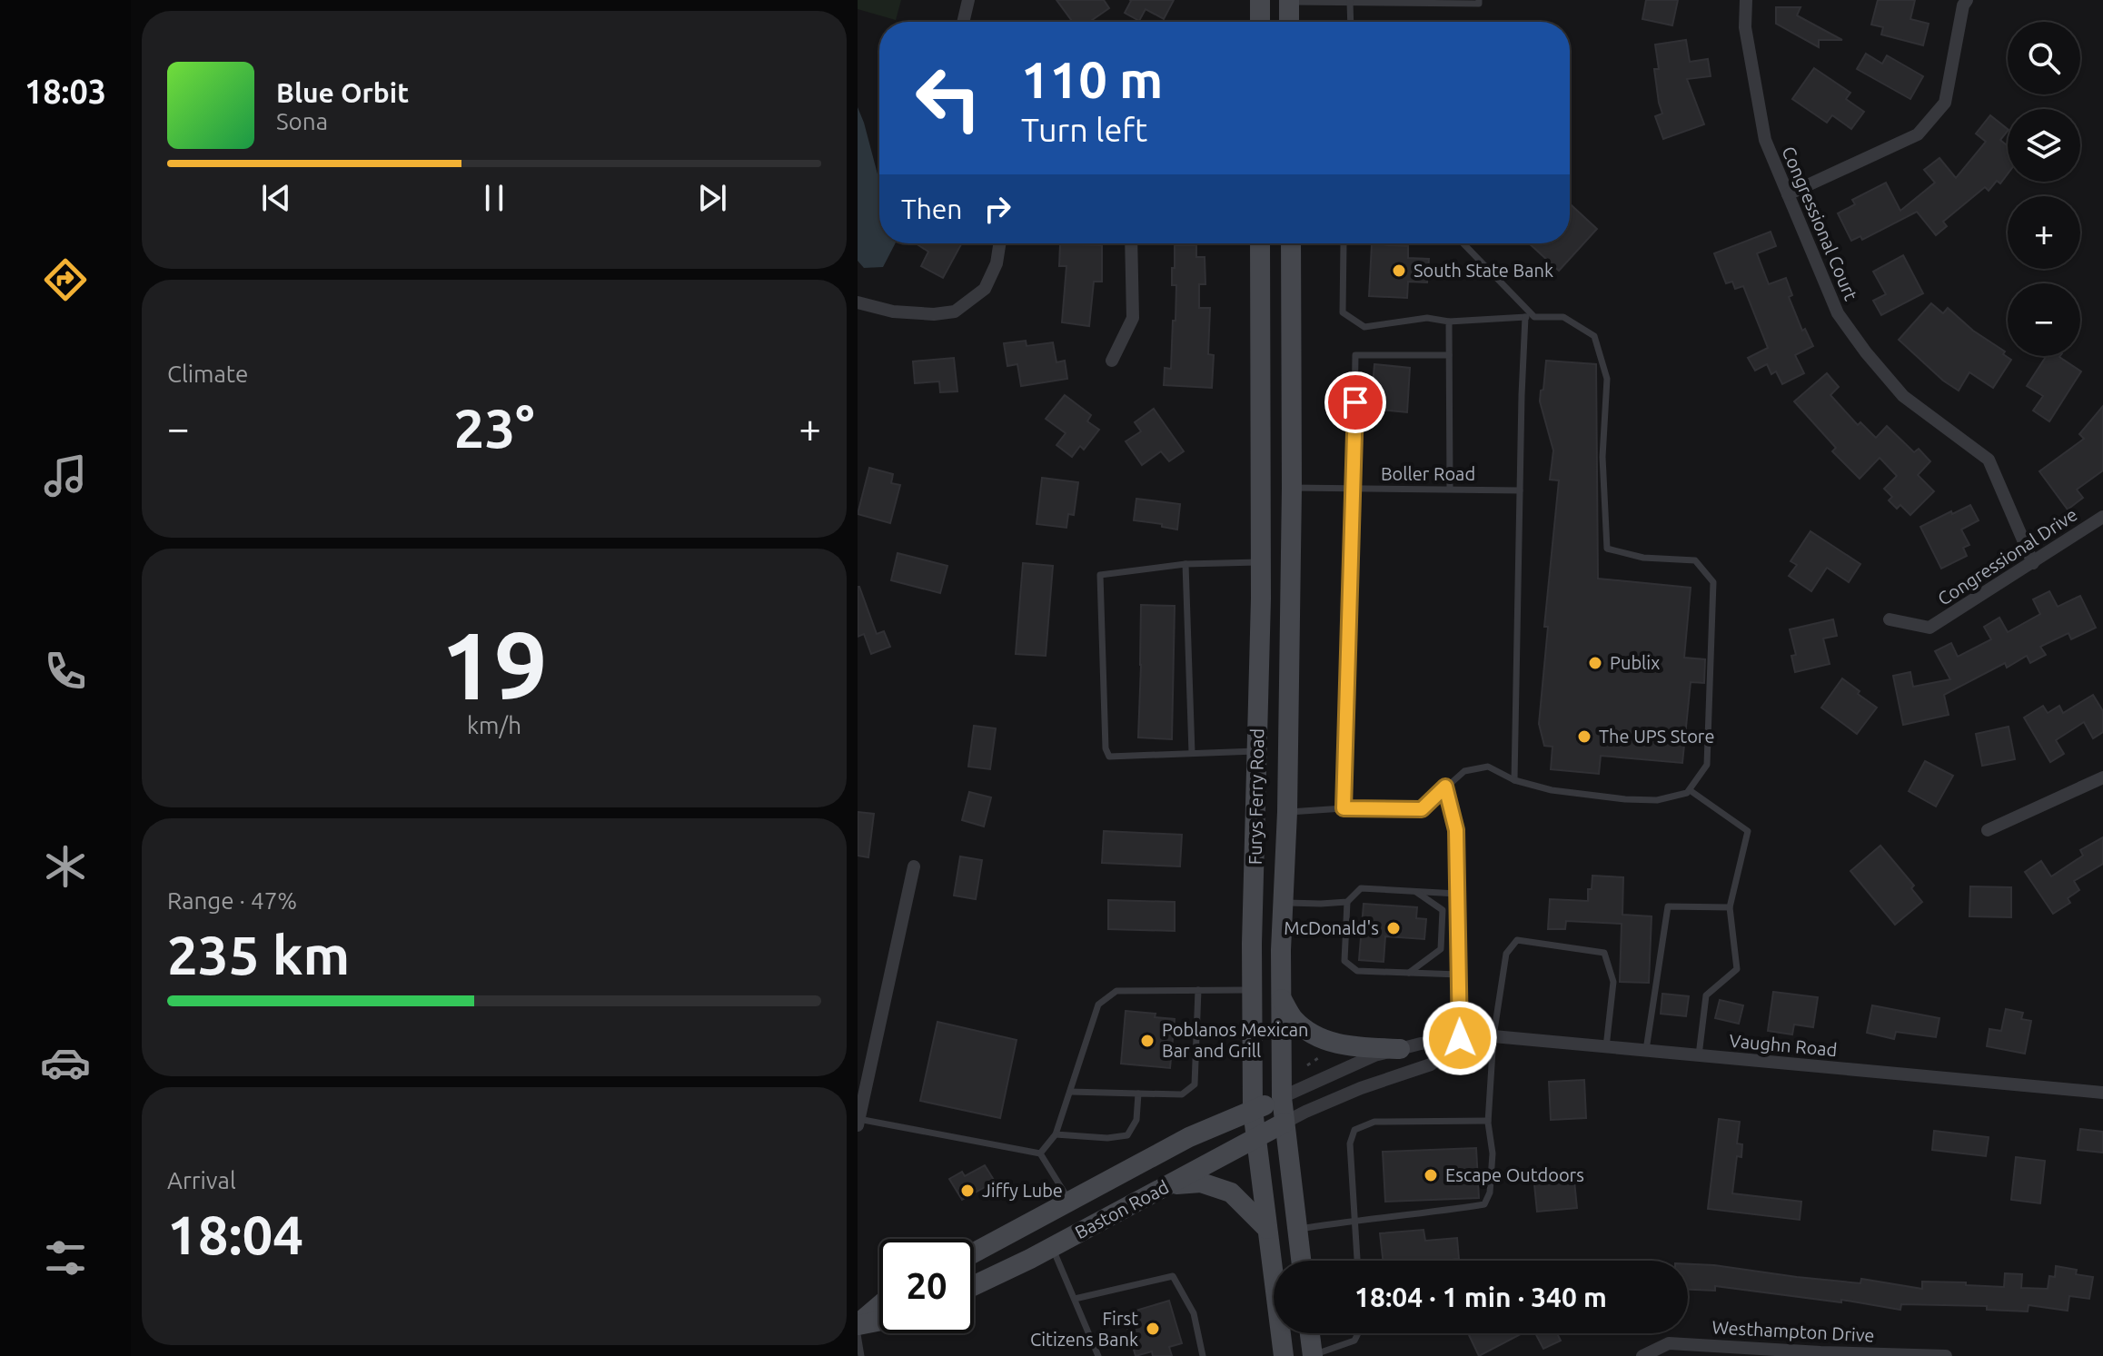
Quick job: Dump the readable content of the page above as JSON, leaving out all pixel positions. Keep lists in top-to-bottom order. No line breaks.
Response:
{"streets":{"main road":["Furys Ferry Road","Baston Road"],"street":["Congressional Court","Congressional Drive","Vaughn Road","Westhampton Drive"],"lane":["Boller Road"]},"crossings":[["Congressional Court","Congressional Drive"],["Boller Road","Furys Ferry Road"],["Furys Ferry Road","Vaughn Road"],["Furys Ferry Road","Baston Road"],["Vaughn Road","Baston Road"]],"places":["South State Bank","Publix","The UPS Store","McDonald's","Poblanos Mexican Bar and Grill","Escape Outdoors","Jiffy Lube","First Citizens Bank"],"page":{"tabs":"18:03","map_buttons":["+","−"],"turn":["110 m","Turn left"],"song":["Blue Orbit","Sona"],"then":"Then","tile":["Climate",["19","km/h"],["Range · 47%","235 km"],["Arrival","18:04"]],"heat":["−","23°","+"],"limit":"20","trip":"18:04 · 1 min · 340 m"}}
